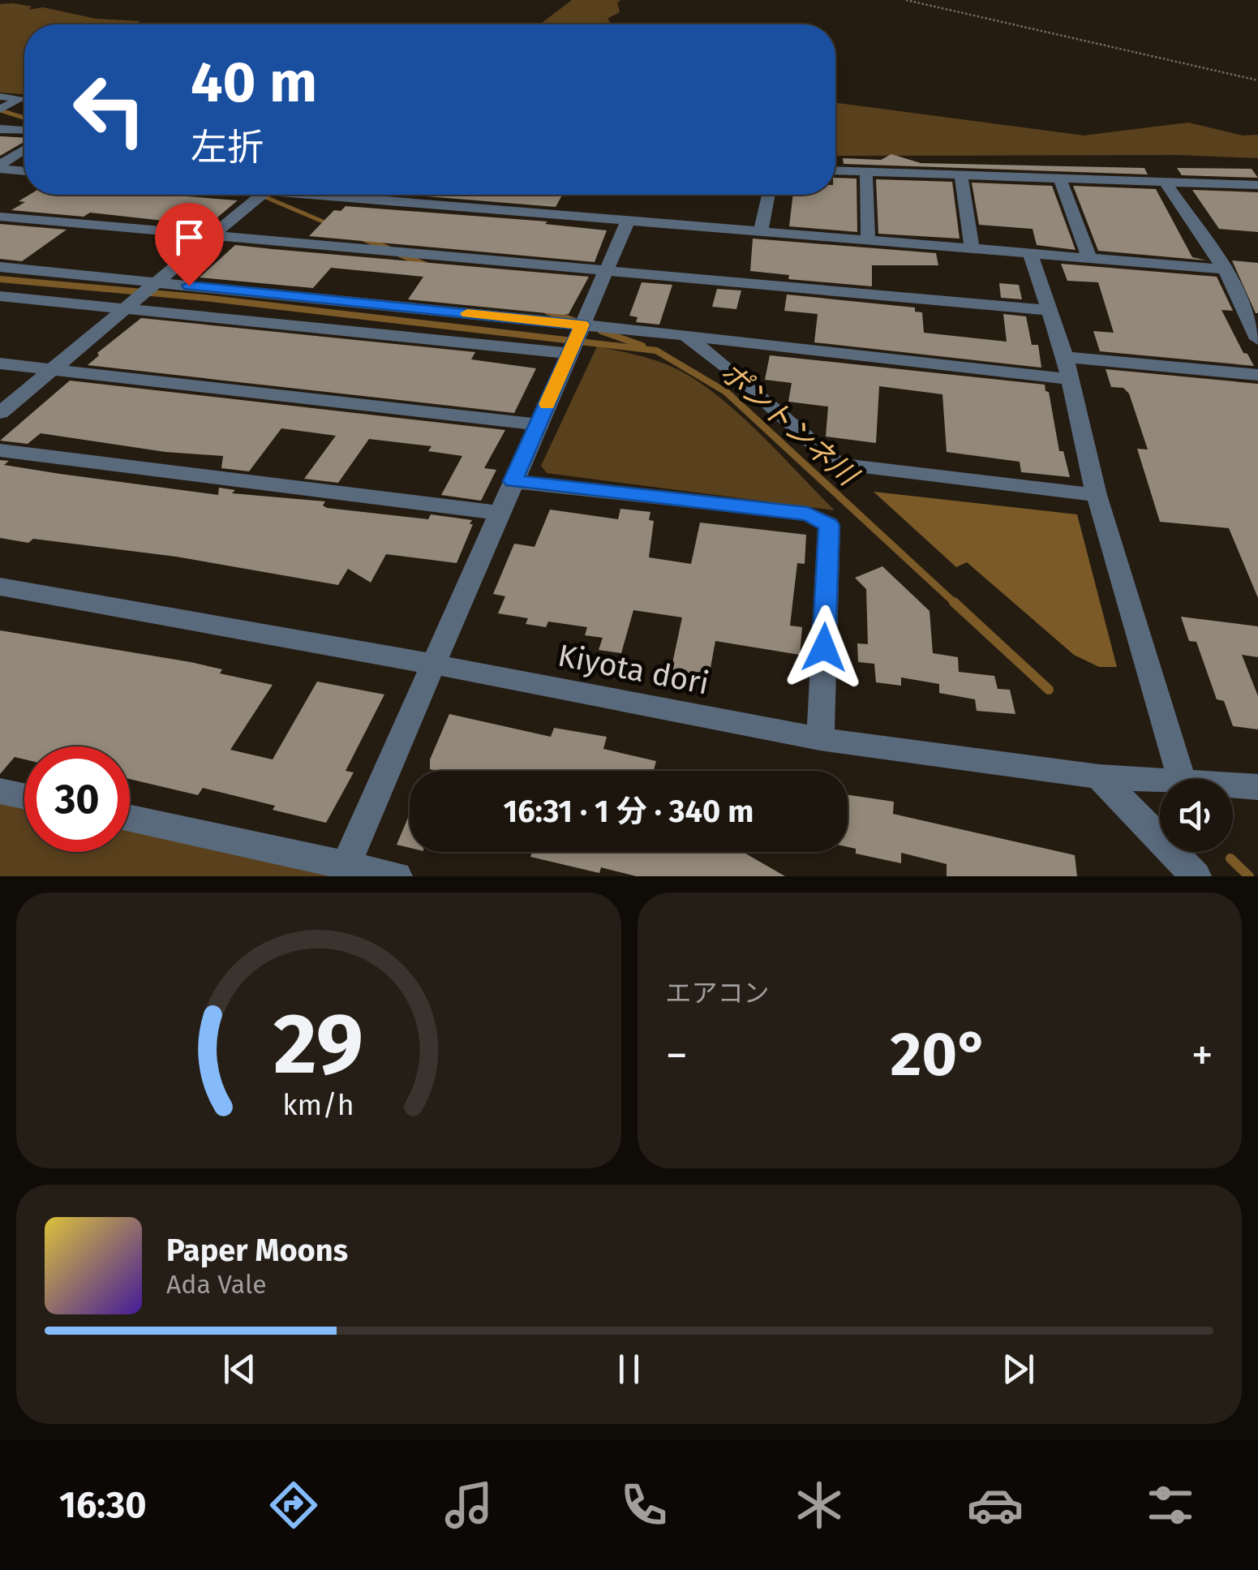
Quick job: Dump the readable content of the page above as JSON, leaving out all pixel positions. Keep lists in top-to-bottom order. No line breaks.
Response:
{"streets":{"street":["Kiyota dori"]},"water":["ポントンネ川"],"page":{"turn":["40 m","左折"],"limit":"30","trip":"16:31 · 1 分 · 340 m","tile":"エアコン","heat":["−","20°","+"],"song":["Paper Moons","Ada Vale"],"tabs":"16:30","gauge":["29","km/h"]}}
